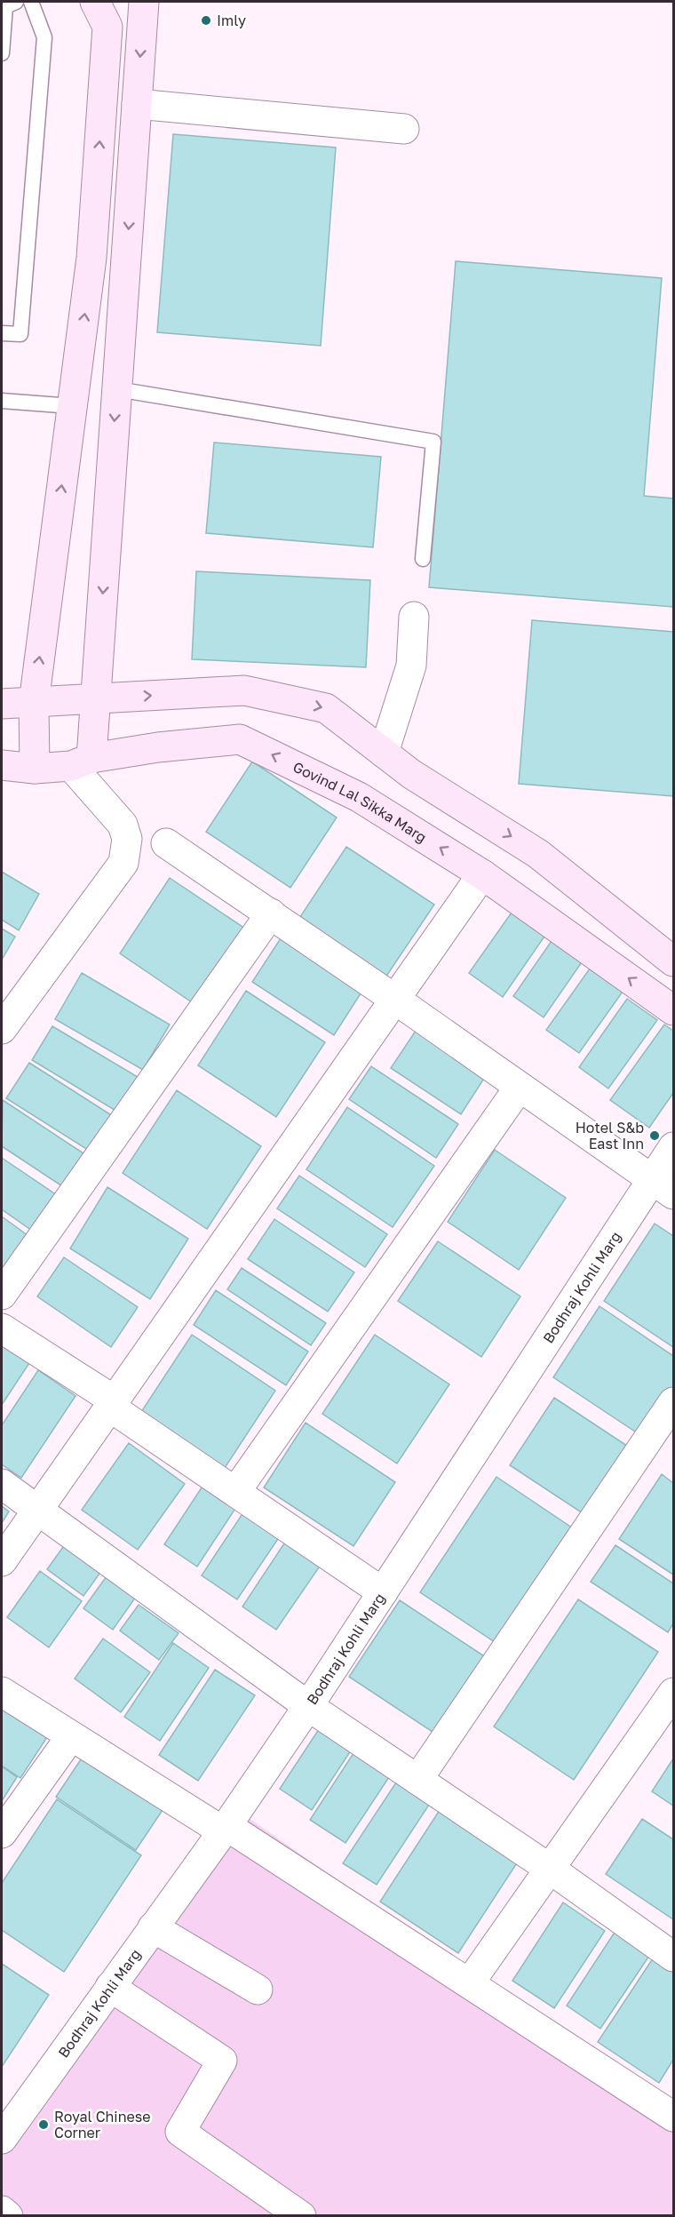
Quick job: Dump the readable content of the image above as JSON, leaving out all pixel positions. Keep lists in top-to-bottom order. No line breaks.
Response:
{"streets":{"street":["Govind Lal Sikka Marg","Bodhraj Kohli Marg"]},"places":["Imly","Hotel S&b East Inn","Royal Chinese Corner"]}
